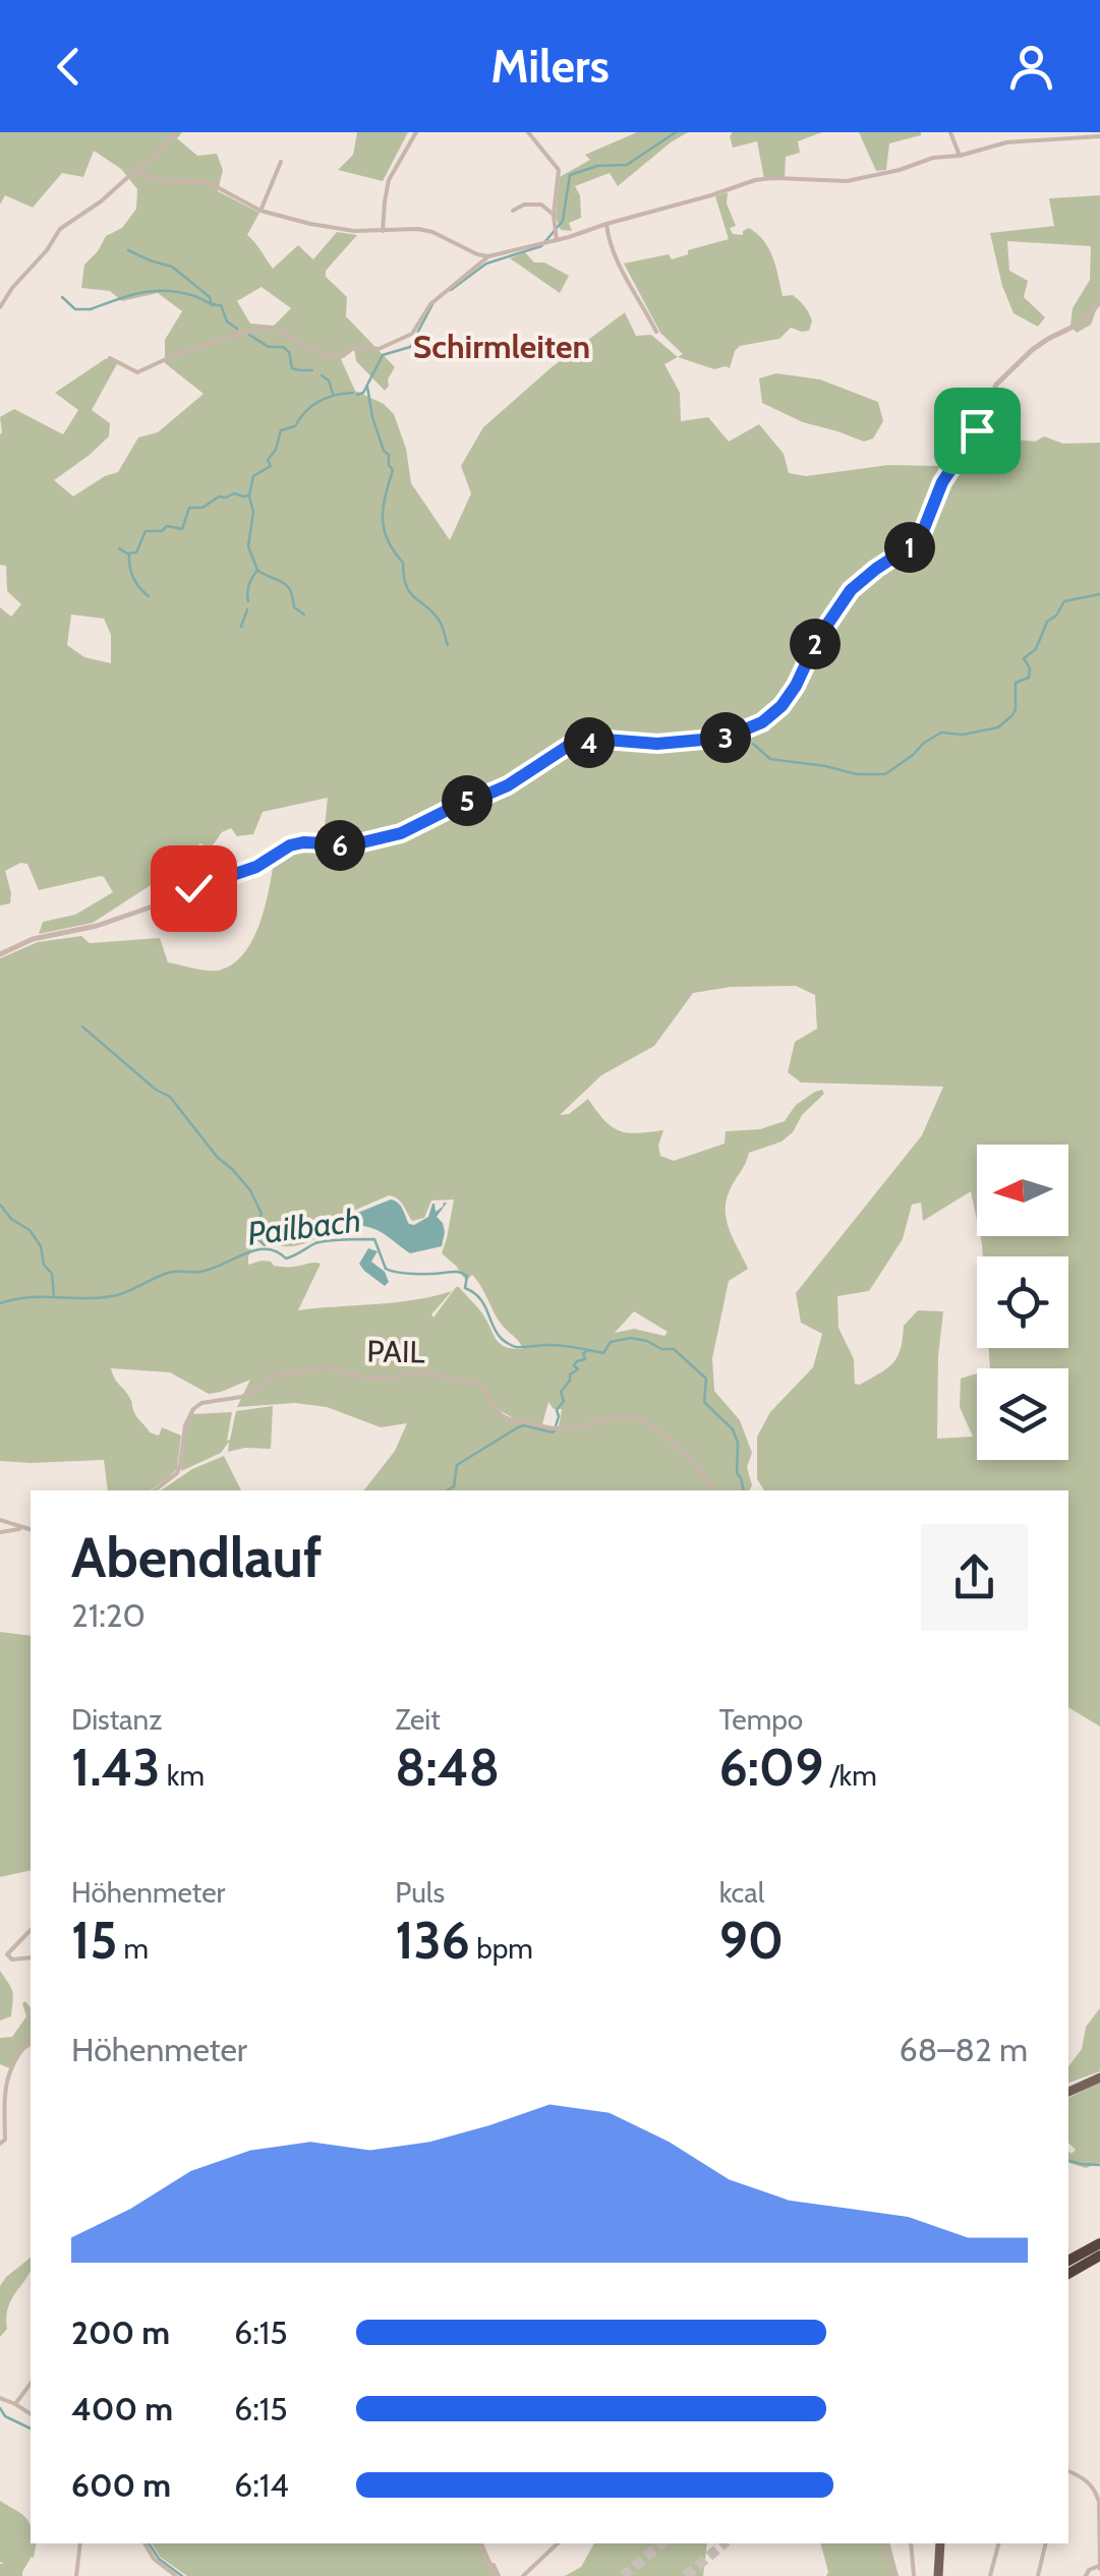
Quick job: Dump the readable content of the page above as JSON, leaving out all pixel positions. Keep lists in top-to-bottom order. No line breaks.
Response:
{"streets":{"street":["PAIL"]},"districts":["Schirmleiten"],"water":["Pailbach"],"north":"left","page":{"header":"Milers","pins":["1","2","3","4","5","6"],"heading":["Abendlauf","21:20"],"stats":[["Distanz","1.43 km"],["Zeit","8:48"],["Tempo","6:09 /km"],["Höhenmeter","15 m"],["Puls","136 bpm"],["kcal","90"]],"chart":["Höhenmeter","68–82 m"],"list":[{"name":"200 m","note":"6:15"},{"name":"400 m","note":"6:15"},{"name":"600 m","note":"6:14"}]}}
